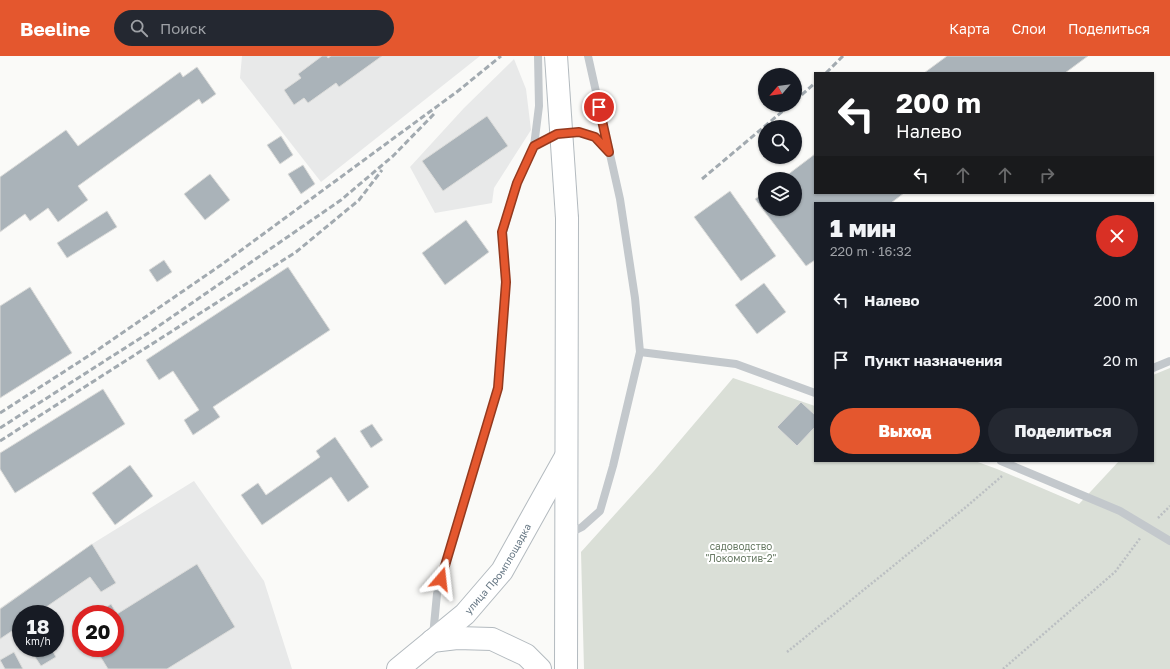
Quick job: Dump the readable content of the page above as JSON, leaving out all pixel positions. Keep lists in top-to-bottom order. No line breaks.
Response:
{"streets":{"street":["улица Промплощадка"]},"parks":["садоводство \"Локомотив-2\""],"north":"bottom left","page":{"header":"Beeline","search":"Поиск","nav":["Карта","Слои","Поделиться"],"turn":["200 m","Налево"],"heading":["1 мин","220 m · 16:32"],"list":[{"name":"Налево","value":"200 m"},{"name":"Пункт назначения","value":"20 m"}],"buttons":["Выход","Поделиться"],"speed":"18 km/h","limit":"20"}}
